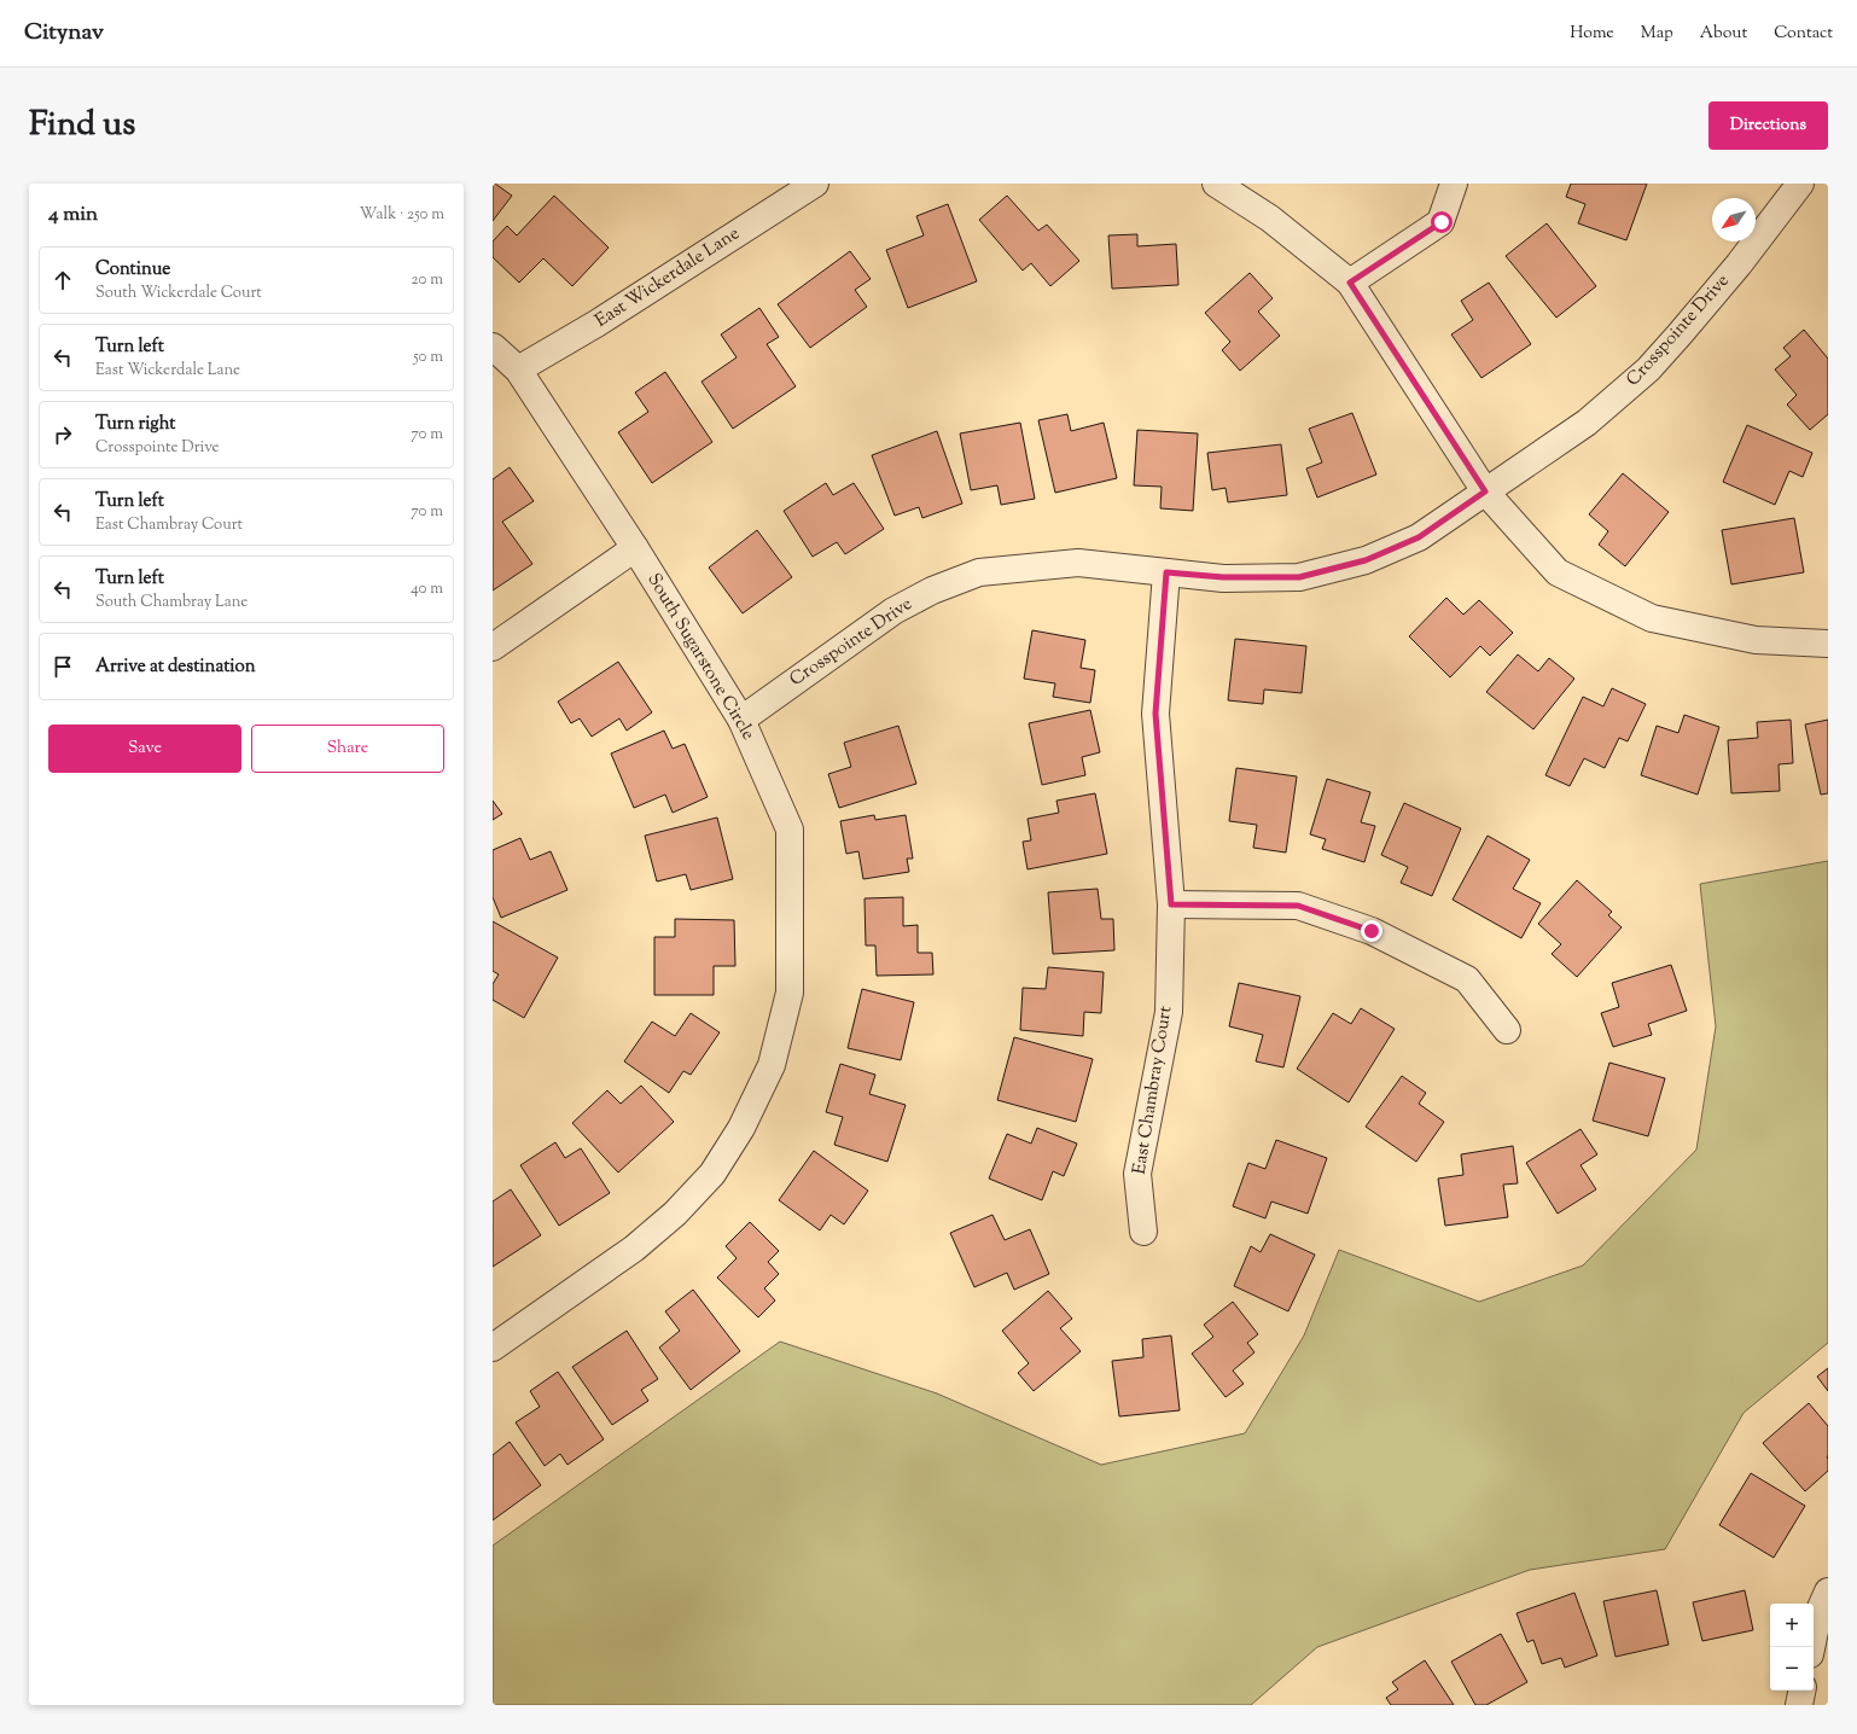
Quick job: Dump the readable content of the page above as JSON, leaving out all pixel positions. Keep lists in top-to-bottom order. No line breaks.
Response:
{"streets":{"street":["East Wickerdale Lane","Crosspointe Drive","South Sugarstone Circle","East Chambray Court"]},"crossings":[["East Wickerdale Lane","South Sugarstone Circle"],["Crosspointe Drive","South Sugarstone Circle"],["Crosspointe Drive","East Chambray Court"]],"north":"bottom left","page":{"header":"Citynav","nav":["Home","Map","About","Contact"],"title":"Find us","buttons":["Directions",["Save","Share"]],"heading":["4 min","Walk · 250 m"],"list":[["Continue","South Wickerdale Court","20 m"],["Turn left","East Wickerdale Lane","50 m"],["Turn right","Crosspointe Drive","70 m"],["Turn left","East Chambray Court","70 m"],["Turn left","South Chambray Lane","40 m"],"Arrive at destination"],"map_buttons":["+","−"]}}
